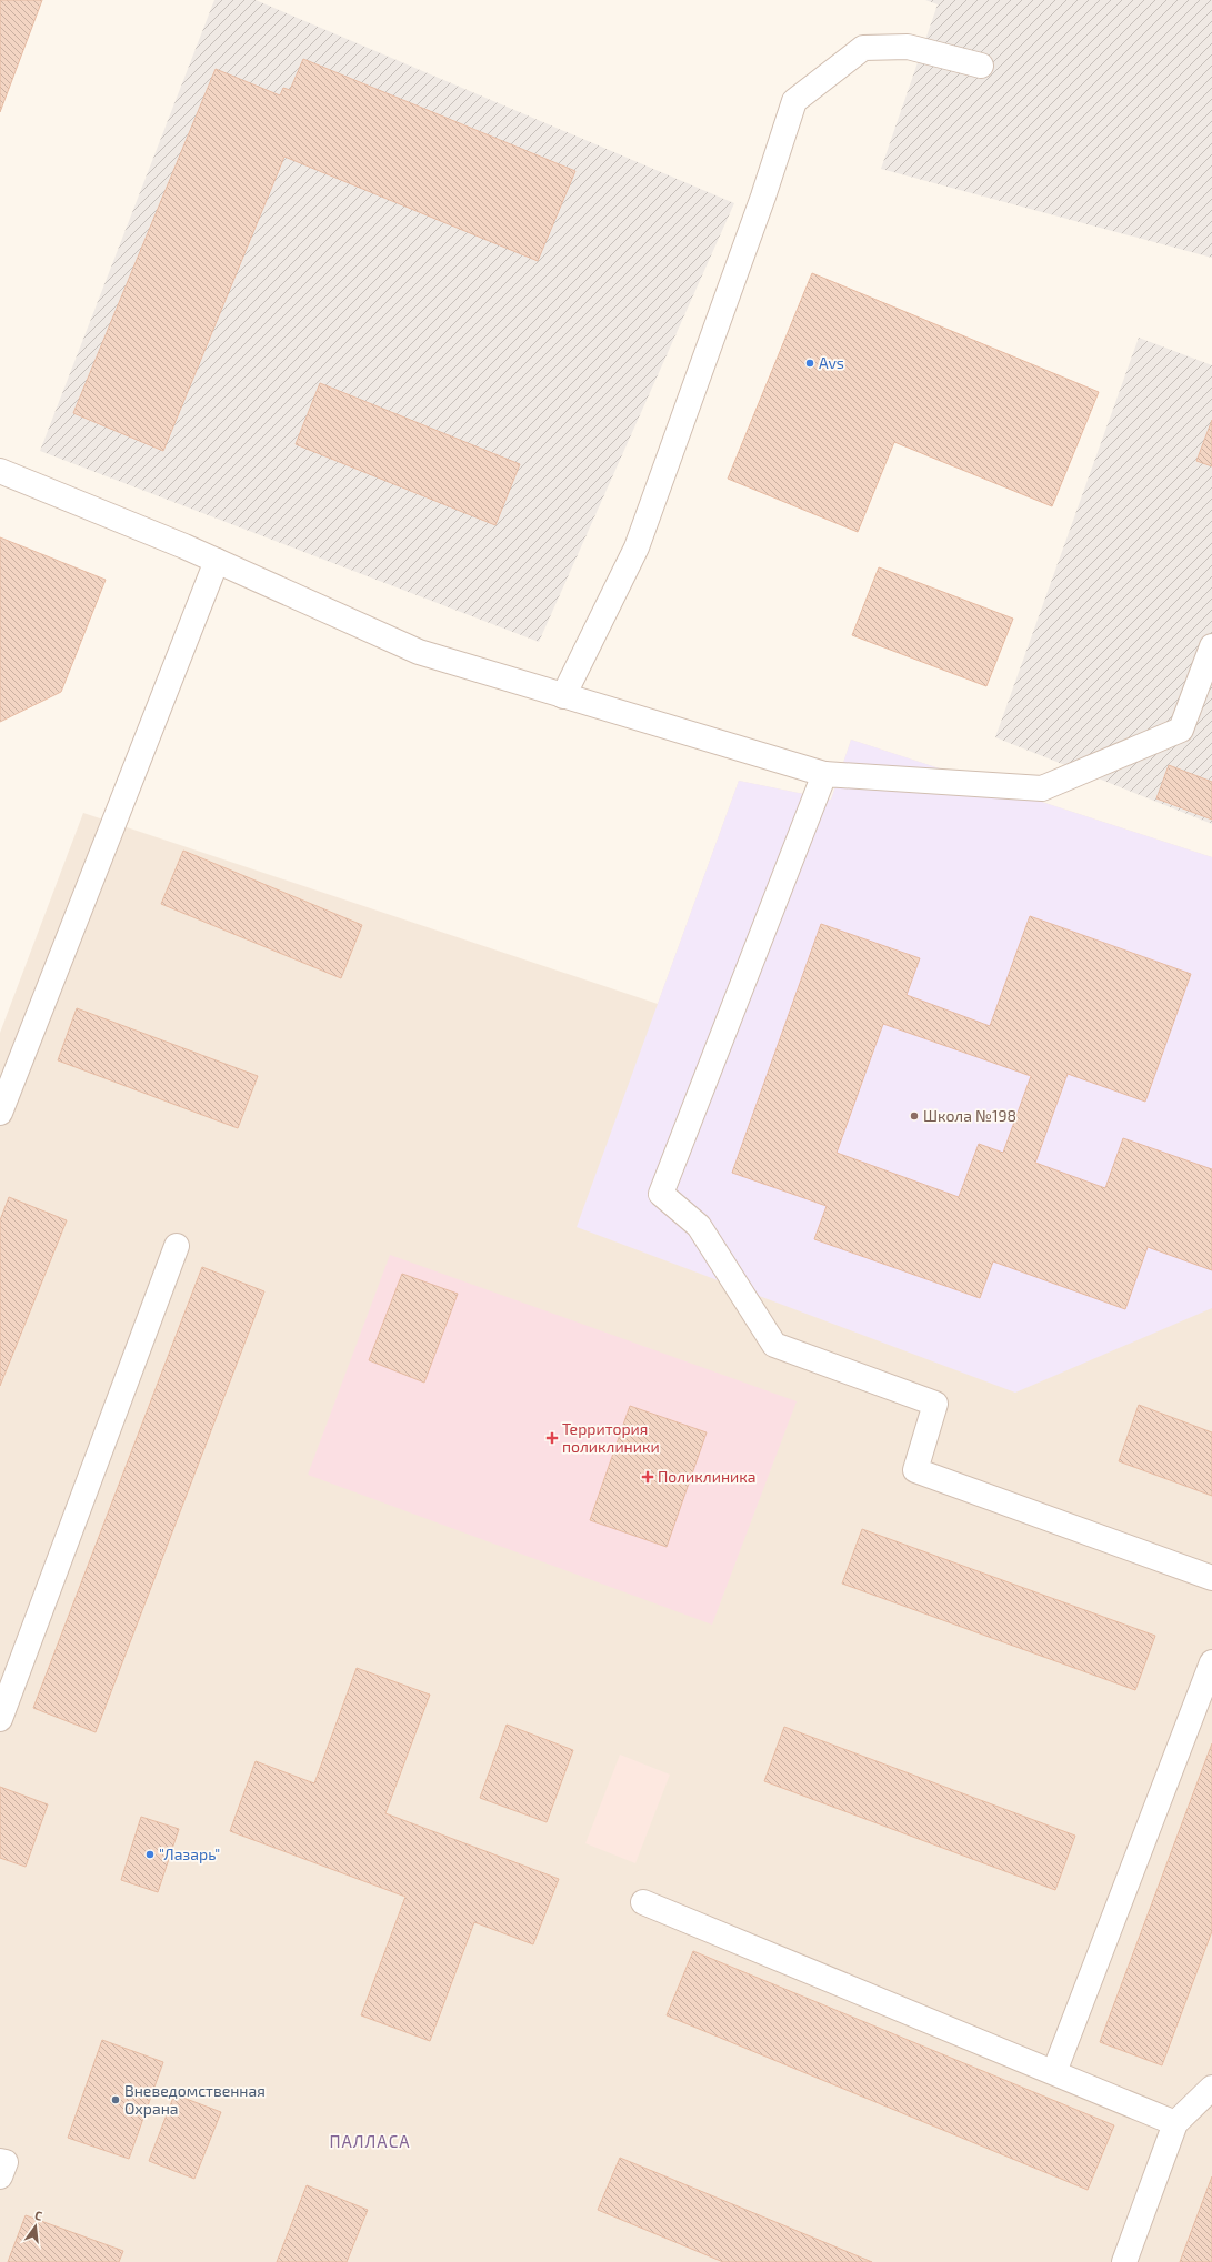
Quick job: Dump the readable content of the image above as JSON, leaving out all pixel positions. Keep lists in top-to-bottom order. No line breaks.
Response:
{"districts":["ПАЛЛАСА"],"places":{"other":["Avs","Школа №198","\"Лазарь\"","Вневедомственная Охрана"],"health":["Территория поликлиники","Поликлиника"]},"north":"top"}
